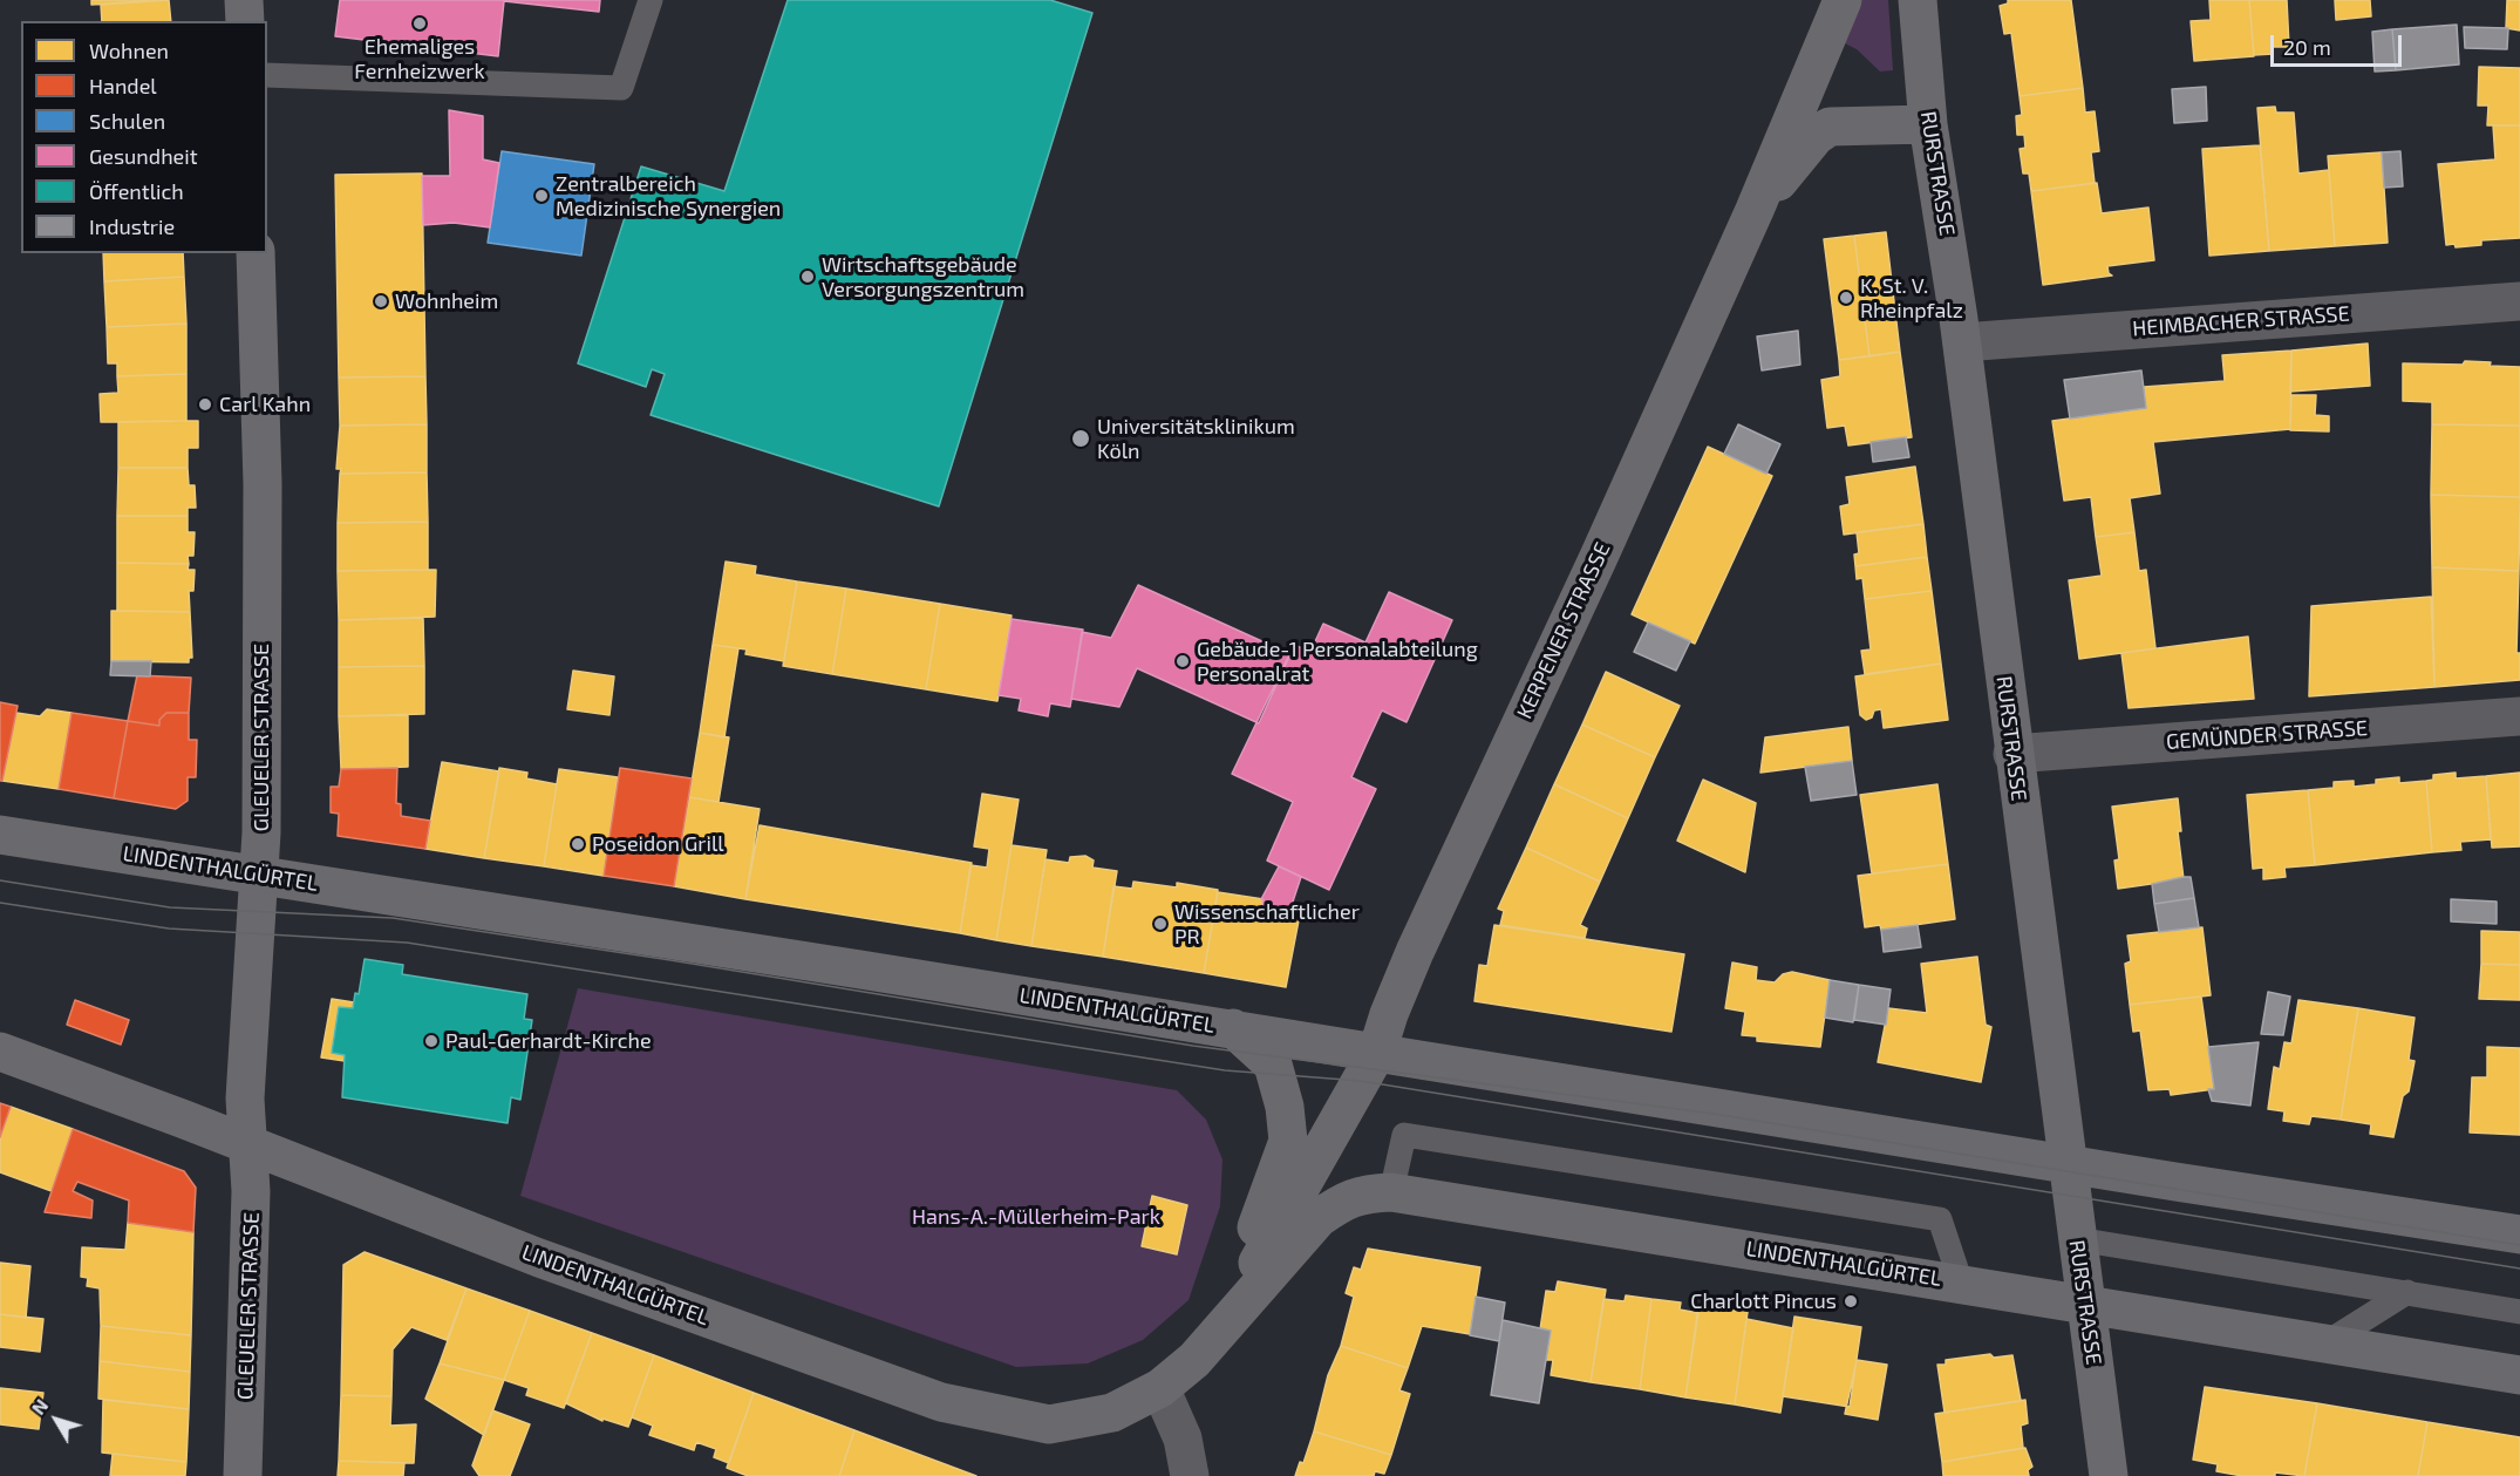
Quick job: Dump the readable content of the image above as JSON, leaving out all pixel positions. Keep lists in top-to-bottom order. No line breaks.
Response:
{"streets":{"main road":["RURSTRASSE","KERPENER STRASSE","GLEUELER STRASSE","LINDENTHALGÜRTEL"],"street":["HEIMBACHER STRASSE","GEMÜNDER STRASSE"]},"crossings":[["RURSTRASSE","HEIMBACHER STRASSE"],["RURSTRASSE","KERPENER STRASSE"],["RURSTRASSE","GEMÜNDER STRASSE"],["RURSTRASSE","LINDENTHALGÜRTEL"],["KERPENER STRASSE","LINDENTHALGÜRTEL"],["GLEUELER STRASSE","LINDENTHALGÜRTEL"]],"parks":["Hans-A.-Müllerheim-Park"],"places":["Ehemaliges Fernheizwerk","Zentralbereich Medizinische Synergien","Wirtschaftsgebäude Versorgungszentrum","K. St. V. Rheinpfalz","Wohnheim","Carl Kahn","Universitätsklinikum Köln","Gebäude-1 Personalabteilung Personalrat","Poseidon Grill","Wissenschaftlicher PR","Paul-Gerhardt-Kirche","Charlott Pincus"],"legend":["Wohnen","Handel","Schulen","Gesundheit","Öffentlich","Industrie"],"scale_bar":"20 m","north":"top left"}
